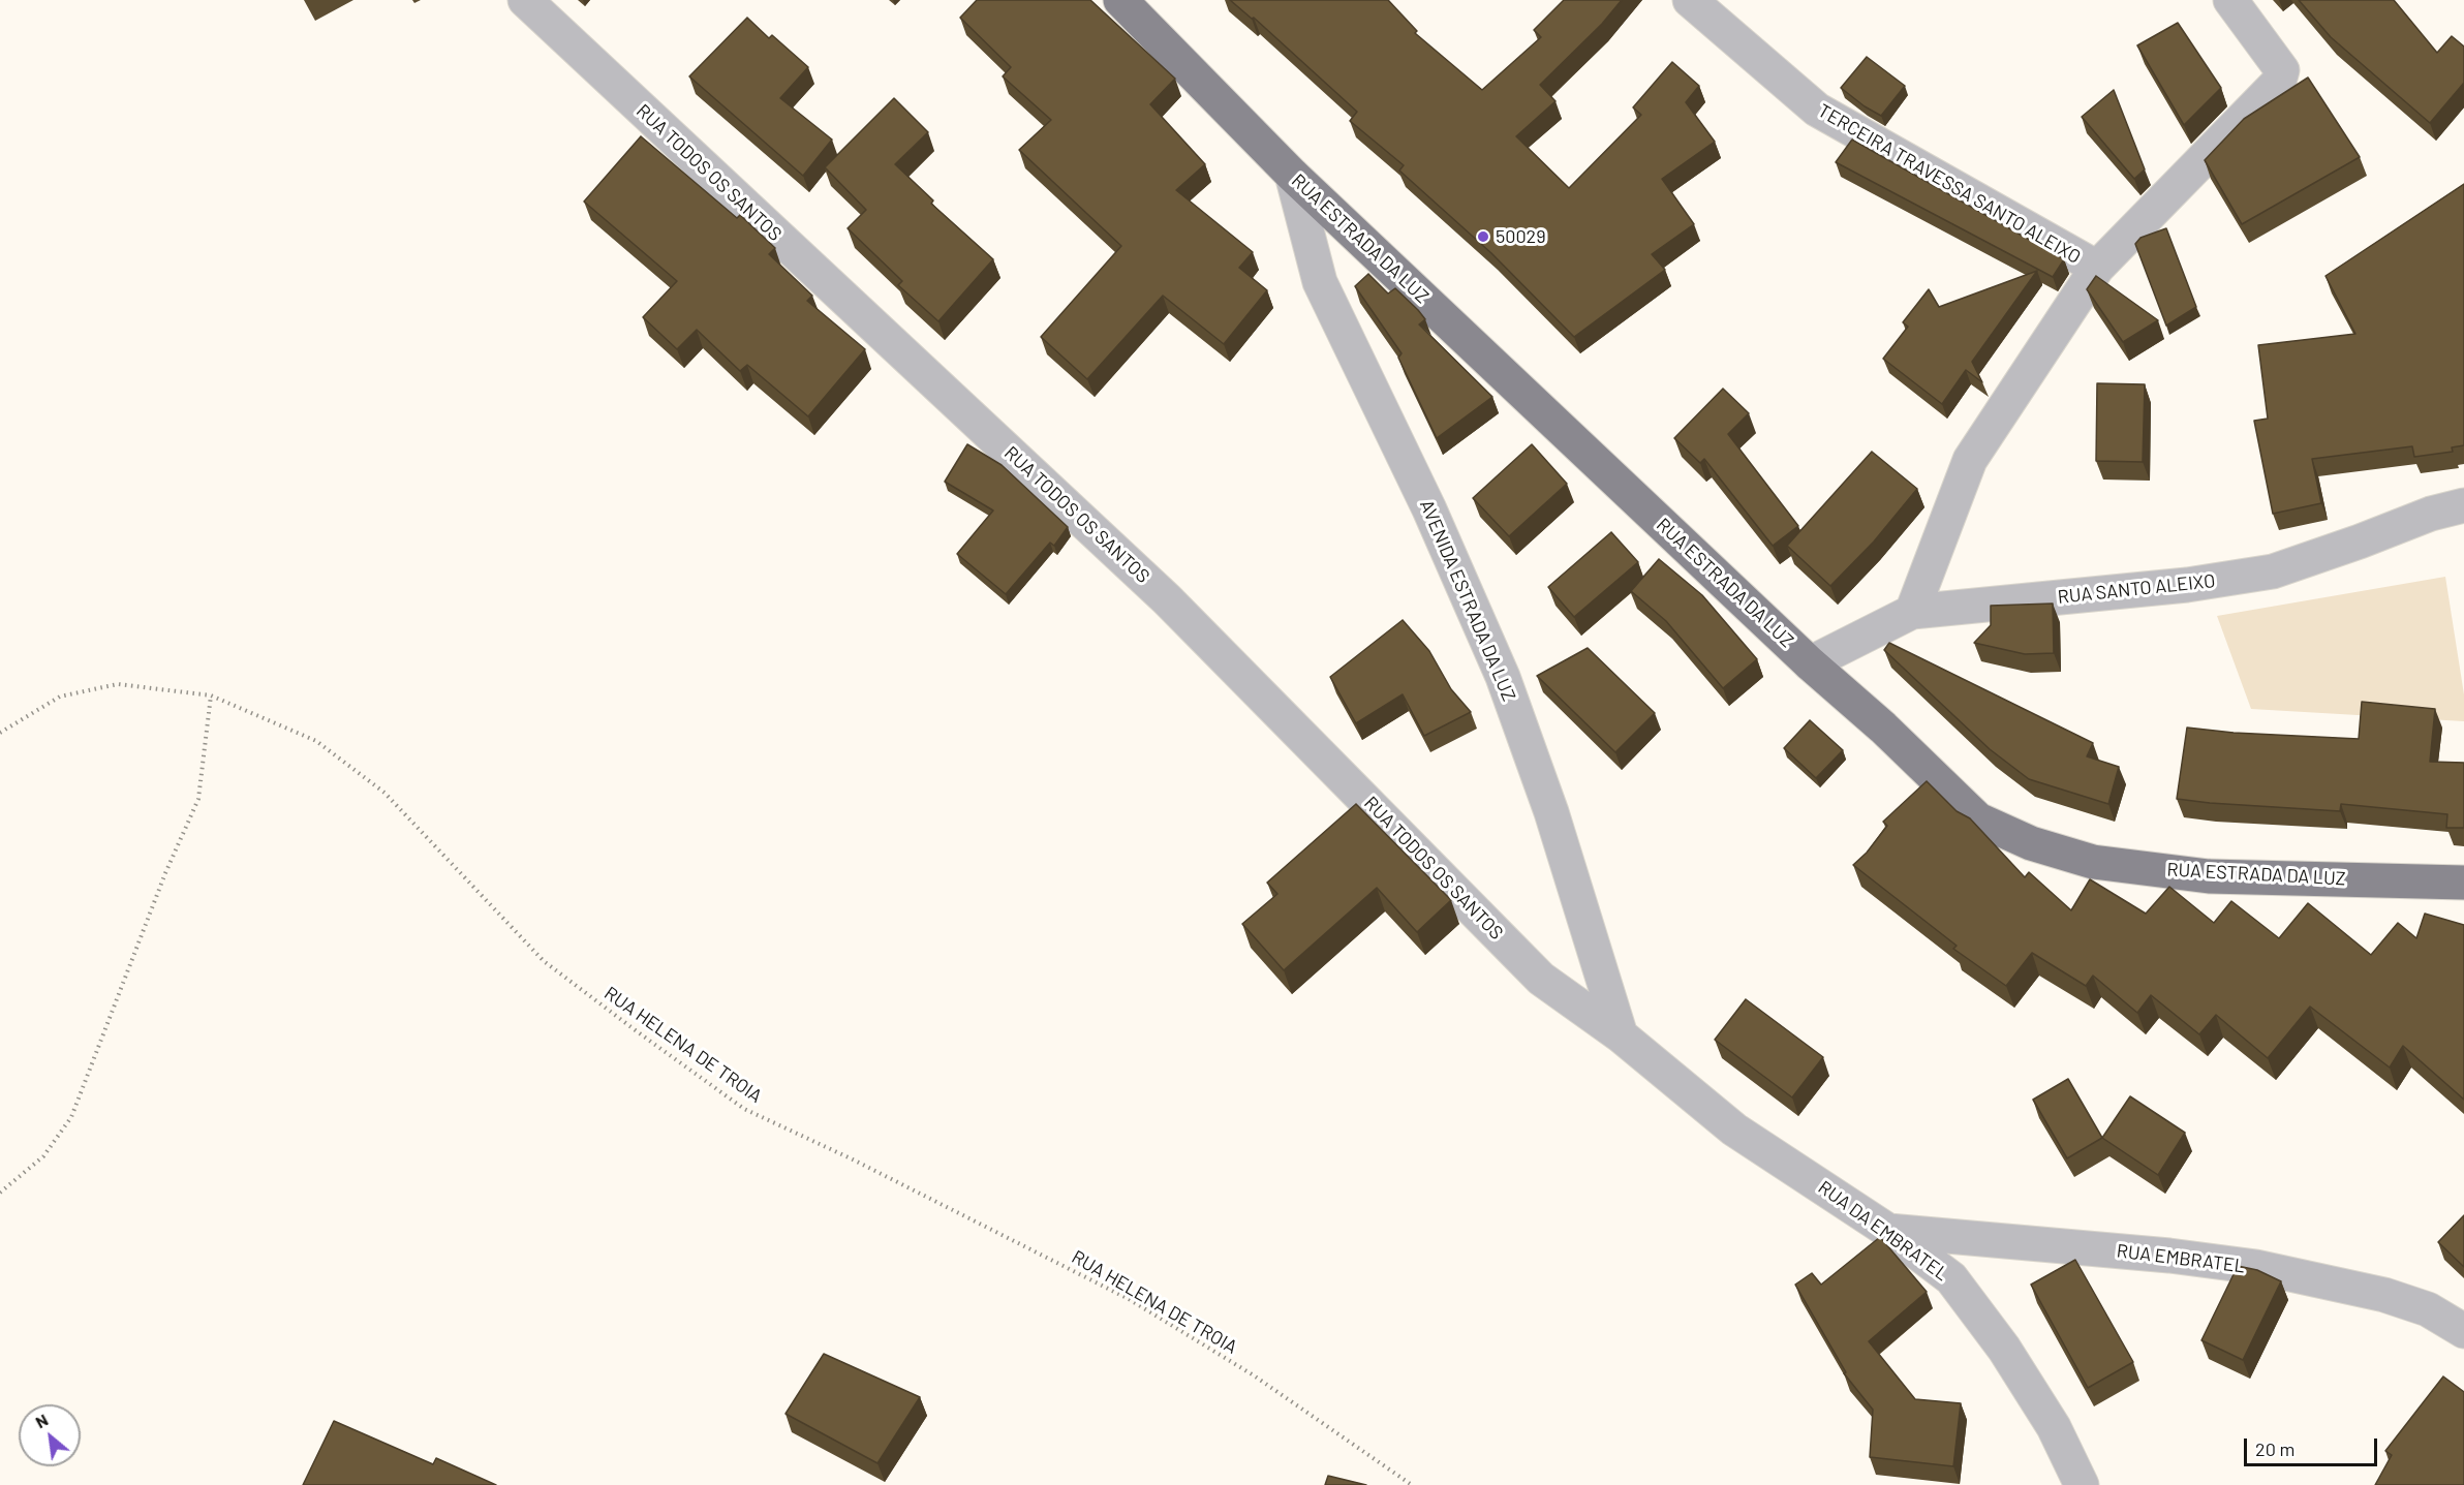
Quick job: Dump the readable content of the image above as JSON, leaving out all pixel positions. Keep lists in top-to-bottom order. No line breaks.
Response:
{"streets":{"main road":["RUA ESTRADA DA LUZ"],"street":["RUA TODOS OS SANTOS","TERCEIRA TRAVESSA SANTO ALEIXO","RUA SANTO ALEIXO","AVENIDA ESTRADA DA LUZ","RUA DA EMBRATEL","RUA EMBRATEL"],"path":["RUA HELENA DE TROIA"]},"crossings":[["RUA TODOS OS SANTOS","AVENIDA ESTRADA DA LUZ"],["RUA TODOS OS SANTOS","RUA DA EMBRATEL"],["RUA ESTRADA DA LUZ","RUA SANTO ALEIXO"],["RUA ESTRADA DA LUZ","AVENIDA ESTRADA DA LUZ"],["AVENIDA ESTRADA DA LUZ","RUA DA EMBRATEL"],["RUA DA EMBRATEL","RUA EMBRATEL"]],"places":["50029"],"scale_bar":"20 m","north":"top left"}
